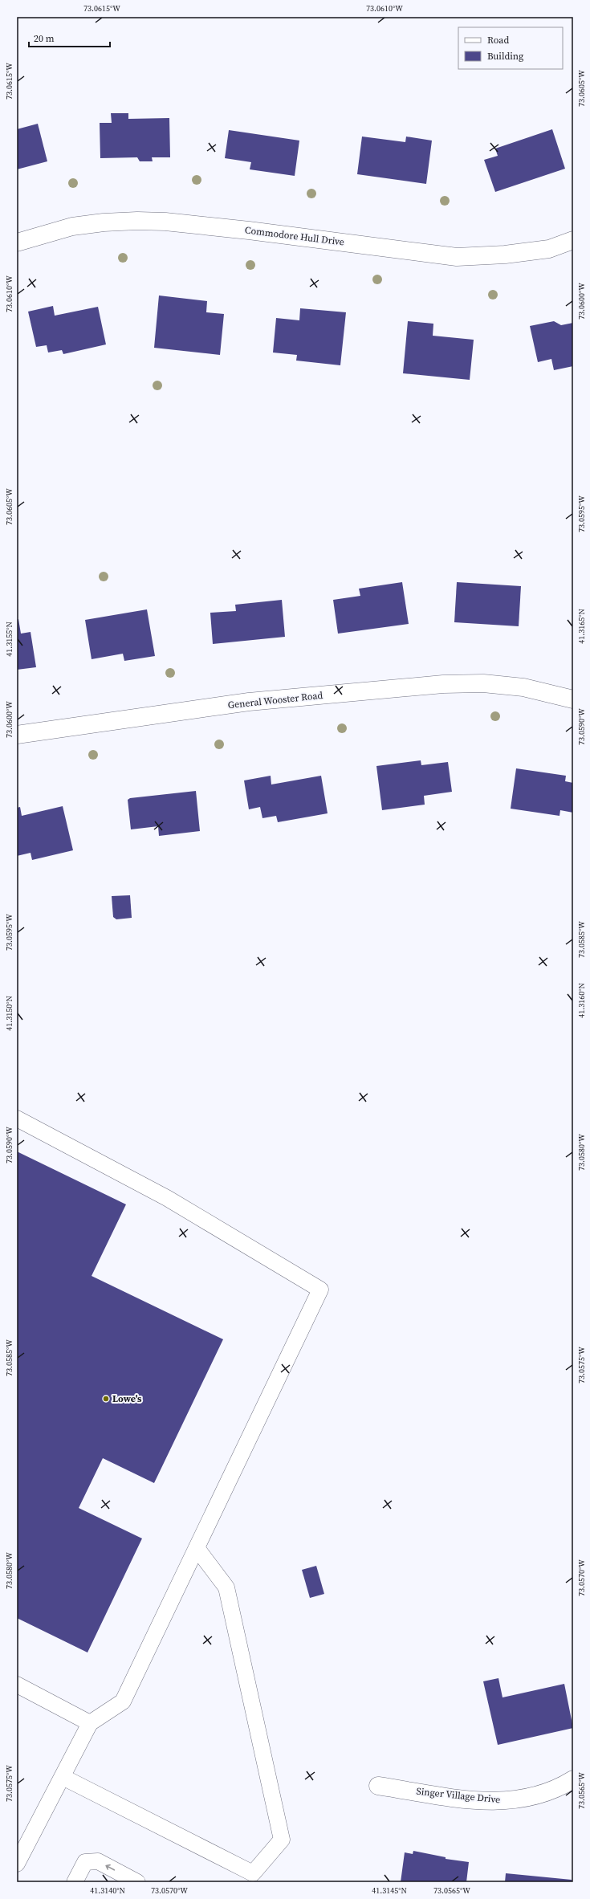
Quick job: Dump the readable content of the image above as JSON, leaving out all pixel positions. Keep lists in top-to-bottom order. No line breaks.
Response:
{"streets":{"street":["Commodore Hull Drive","General Wooster Road","Singer Village Drive"]},"places":["Lowe's"],"legend":["Road","Building"],"scale_bar":"20 m","coordinates":["73.0615°W","73.0610°W","73.0605°W","73.0600°W","73.0595°W","41.3165°N","41.3155°N","73.0590°W","73.0585°W","41.3160°N","41.3150°N","73.0580°W","73.0575°W","73.0570°W","73.0565°W","41.3140°N","41.3145°N"]}
